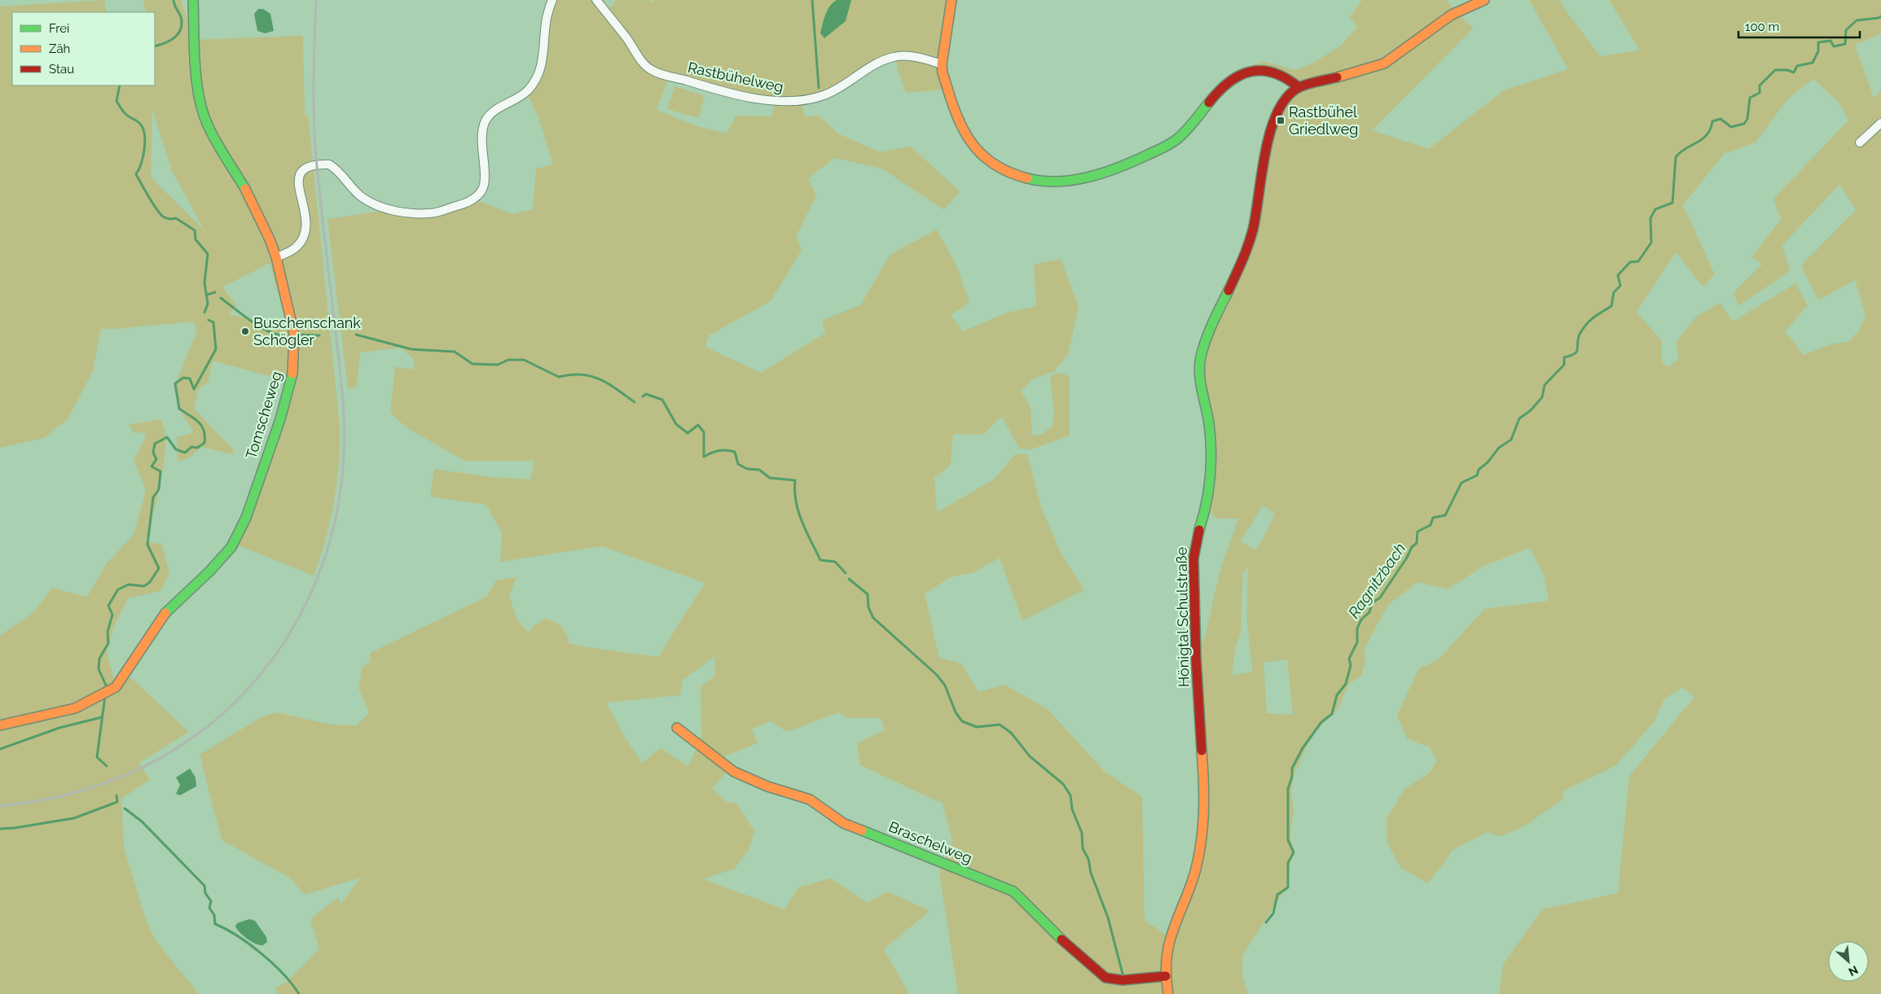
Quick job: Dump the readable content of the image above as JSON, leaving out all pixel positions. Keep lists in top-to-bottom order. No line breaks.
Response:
{"streets":{"street":["Rastbühelweg","Tomscheweg","Hönigtal Schulstraße","Braschelweg"]},"crossings":[["Hönigtal Schulstraße","Braschelweg"]],"water":["Ragnitzbach"],"places":{"transit":["Rastbühel Griedlweg"],"other":["Buschenschank Schögler"]},"legend":["Frei","Zäh","Stau"],"scale_bar":"100 m","north":"bottom right"}
